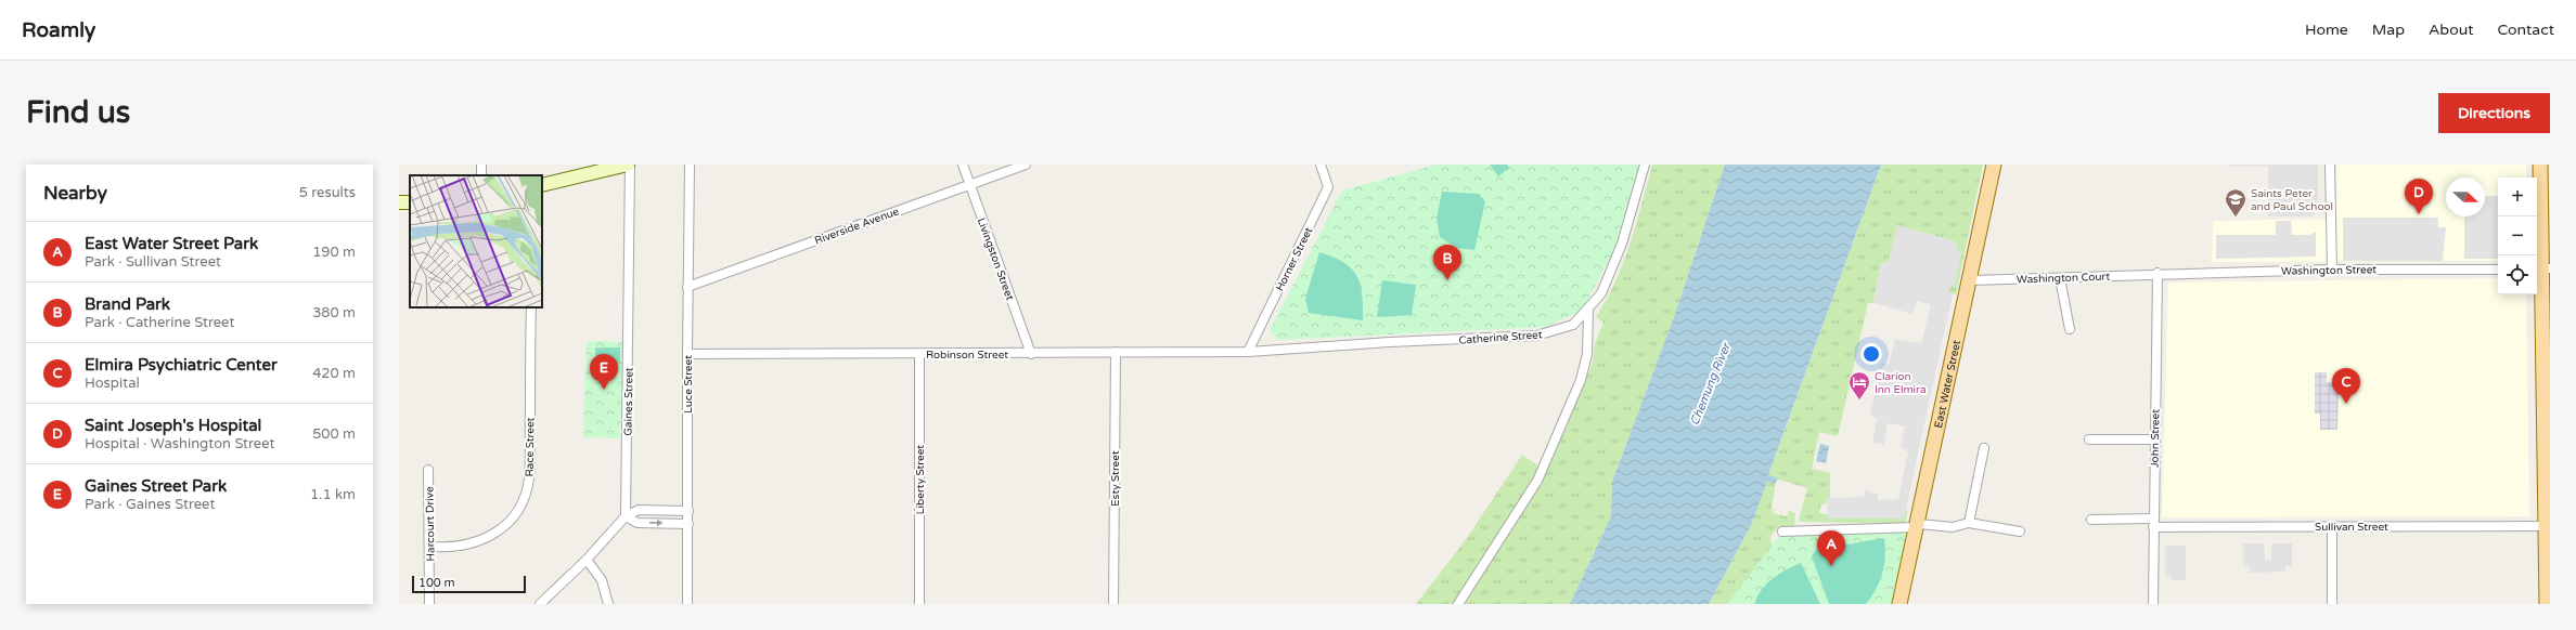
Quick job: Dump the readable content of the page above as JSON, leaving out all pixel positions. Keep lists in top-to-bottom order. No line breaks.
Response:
{"streets":{"main road":["East Water Street"],"street":["Riverside Avenue","Livingston Street","Horner Street","Washington Street","Washington Court","Catherine Street","Robinson Street","Luce Street","Gaines Street","John Street","Race Street","Esty Street","Liberty Street","Harcourt Drive","Sullivan Street"]},"crossings":[["Riverside Avenue","Livingston Street"],["Riverside Avenue","Luce Street"],["Livingston Street","Robinson Street"],["Horner Street","Catherine Street"],["Horner Street","Robinson Street"],["Washington Street","Washington Court"],["Washington Street","John Street"],["Washington Court","East Water Street"],["Washington Court","John Street"],["Catherine Street","Robinson Street"],["Robinson Street","Luce Street"],["Robinson Street","Esty Street"],["Robinson Street","Liberty Street"],["John Street","Sullivan Street"],["Race Street","Harcourt Drive"]],"water":["Chemung River"],"places":{"school or university":["Saints Peter and Paul School"],"hotel":["Clarion Inn Elmira"]},"scale_bar":"100 m","north":"right","page":{"header":"Roamly","nav":["Home","Map","About","Contact"],"buttons":"Directions","title":"Find us","heading":["Nearby","5 results"],"map_buttons":["+","−"],"pins":["D","B","E","C","A"],"list":[{"mark":"A","name":"East Water Street Park","note":"Park · Sullivan Street","value":"190 m"},{"mark":"B","name":"Brand Park","note":"Park · Catherine Street","value":"380 m"},{"mark":"C","name":"Elmira Psychiatric Center","note":"Hospital","value":"420 m"},{"mark":"D","name":"Saint Joseph's Hospital","note":"Hospital · Washington Street","value":"500 m"},{"mark":"E","name":"Gaines Street Park","note":"Park · Gaines Street","value":"1.1 km"}],"scale":"100 m"}}
